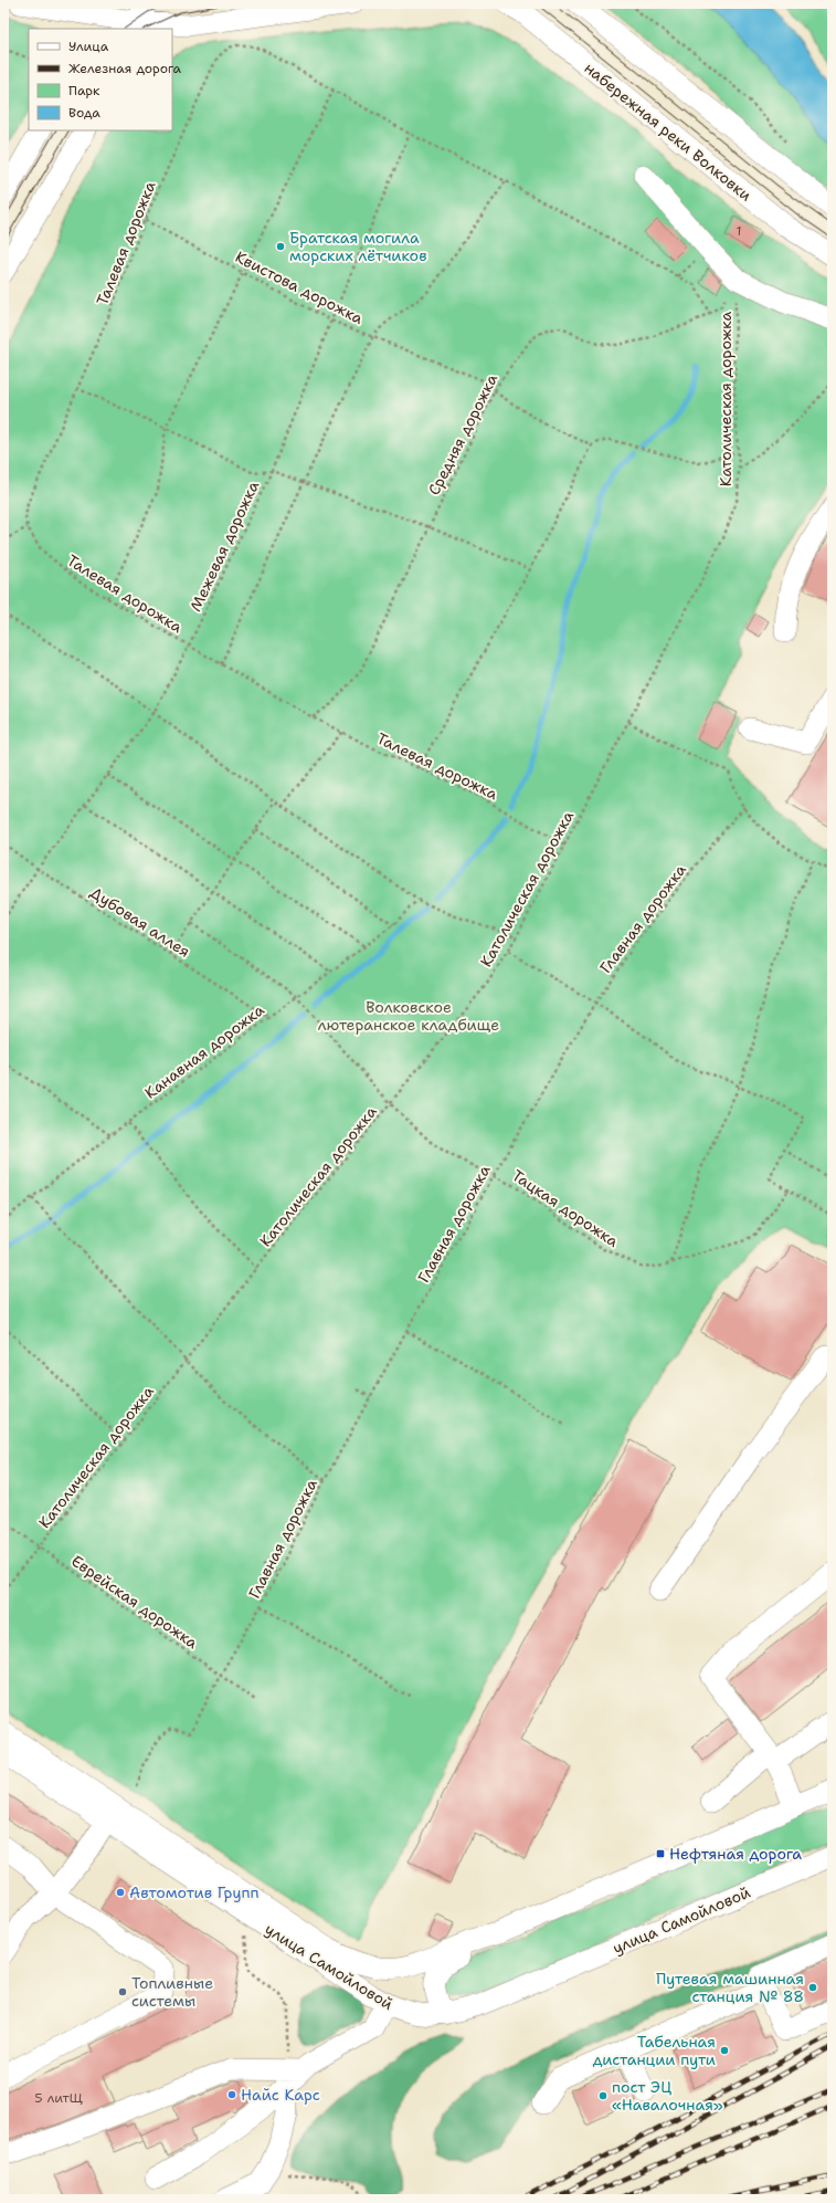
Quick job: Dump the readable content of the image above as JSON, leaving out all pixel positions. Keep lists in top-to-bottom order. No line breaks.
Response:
{"streets":{"street":["набережная реки Волковки","улица Самойловой"],"path":["Талевая дорожка","Квистова дорожка","Католическая дорожка","Средняя дорожка","Межевая дорожка","Главная дорожка","Дубовая аллея","Канавная дорожка","Тацкая дорожка","Еврейская дорожка"]},"crossings":[["Талевая дорожка","Квистова дорожка"],["Талевая дорожка","Католическая дорожка"],["Талевая дорожка","Средняя дорожка"],["Талевая дорожка","Межевая дорожка"],["Квистова дорожка","Средняя дорожка"],["Квистова дорожка","Межевая дорожка"],["Католическая дорожка","Средняя дорожка"],["Католическая дорожка","Тацкая дорожка"],["Католическая дорожка","Еврейская дорожка"],["Межевая дорожка","Дубовая аллея"],["Главная дорожка","Тацкая дорожка"],["Главная дорожка","Еврейская дорожка"],["Дубовая аллея","Канавная дорожка"],["Канавная дорожка","Тацкая дорожка"]],"parks":["Волковское лютеранское кладбище"],"places":{"other":["Братская могила морских лётчиков","Автомотив Групп","Путевая машинная станция № 88","Топливные системы","Табельная дистанции пути","Найс Карс","пост ЭЦ «Навалочная»"],"transit":["Нефтяная дорога"]},"house_numbers":["1","5 литЩ"],"legend":["Улица","Железная дорога","Парк","Вода"]}
